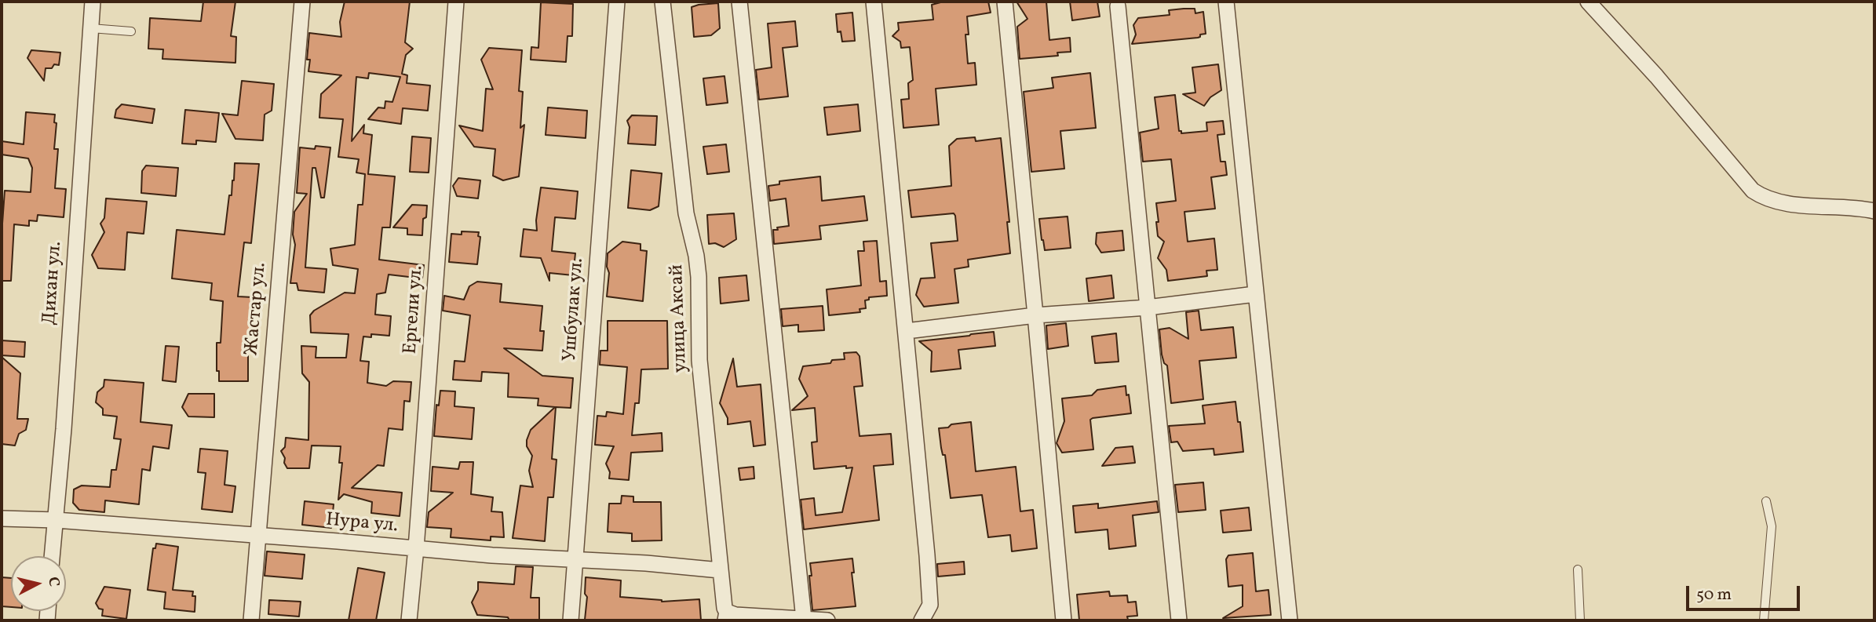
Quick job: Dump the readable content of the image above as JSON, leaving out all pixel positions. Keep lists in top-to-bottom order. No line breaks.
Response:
{"streets":{"street":["Дихан ул.","Жастар ул.","Ергели ул.","Ушбулак ул.","улица Аксай","Нура ул."]},"crossings":[["Дихан ул.","Нура ул."],["Жастар ул.","Нура ул."],["Ергели ул.","Нура ул."],["Ушбулак ул.","Нура ул."],["улица Аксай","Нура ул."]],"scale_bar":"50 m","north":"right"}
